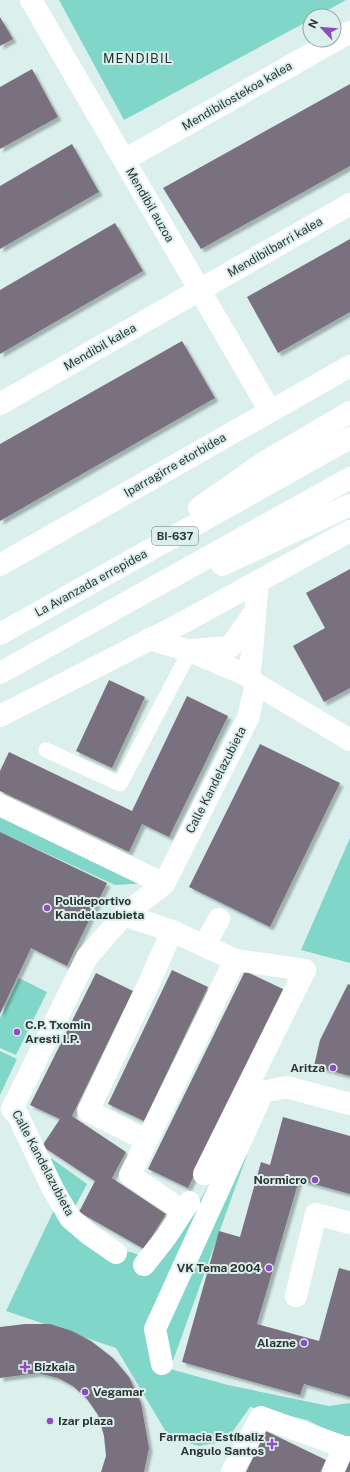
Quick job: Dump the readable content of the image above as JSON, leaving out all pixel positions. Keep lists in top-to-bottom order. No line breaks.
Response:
{"streets":{"main road":["Mendibilostekoa kalea","Mendibil auzoa","Mendibilbarri kalea","Mendibil kalea","Iparragirre etorbidea","BI-637","La Avanzada errepidea","Calle Kandelazubieta"]},"crossings":[["Mendibilostekoa kalea","Mendibil auzoa"],["Mendibil auzoa","Mendibilbarri kalea"],["Mendibil auzoa","Mendibil kalea"],["Mendibil auzoa","Iparragirre etorbidea"],["Mendibilbarri kalea","Mendibil kalea"]],"districts":["MENDIBIL"],"places":{"other":["Polideportivo Kandelazubieta","C.P. Txomin Aresti I.P.","Aritza","Normicro","VK Tema 2004","Alazne","Vegamar","Izar plaza"],"health":["Bizkaia","Farmacia Estíbaliz Angulo Santos"]},"north":"top left"}
